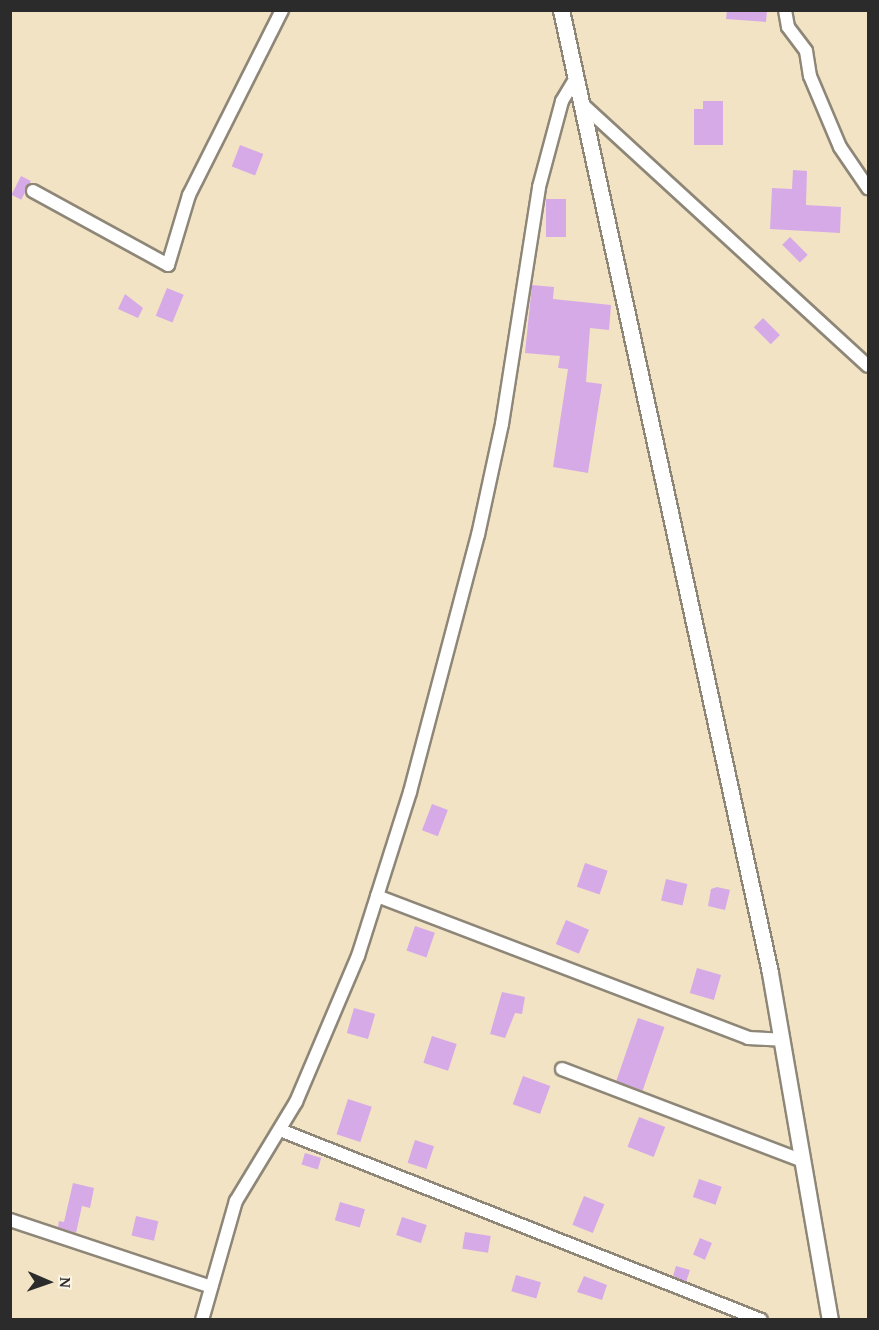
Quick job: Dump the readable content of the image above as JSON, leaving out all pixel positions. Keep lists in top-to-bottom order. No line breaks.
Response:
{"north":"right"}
